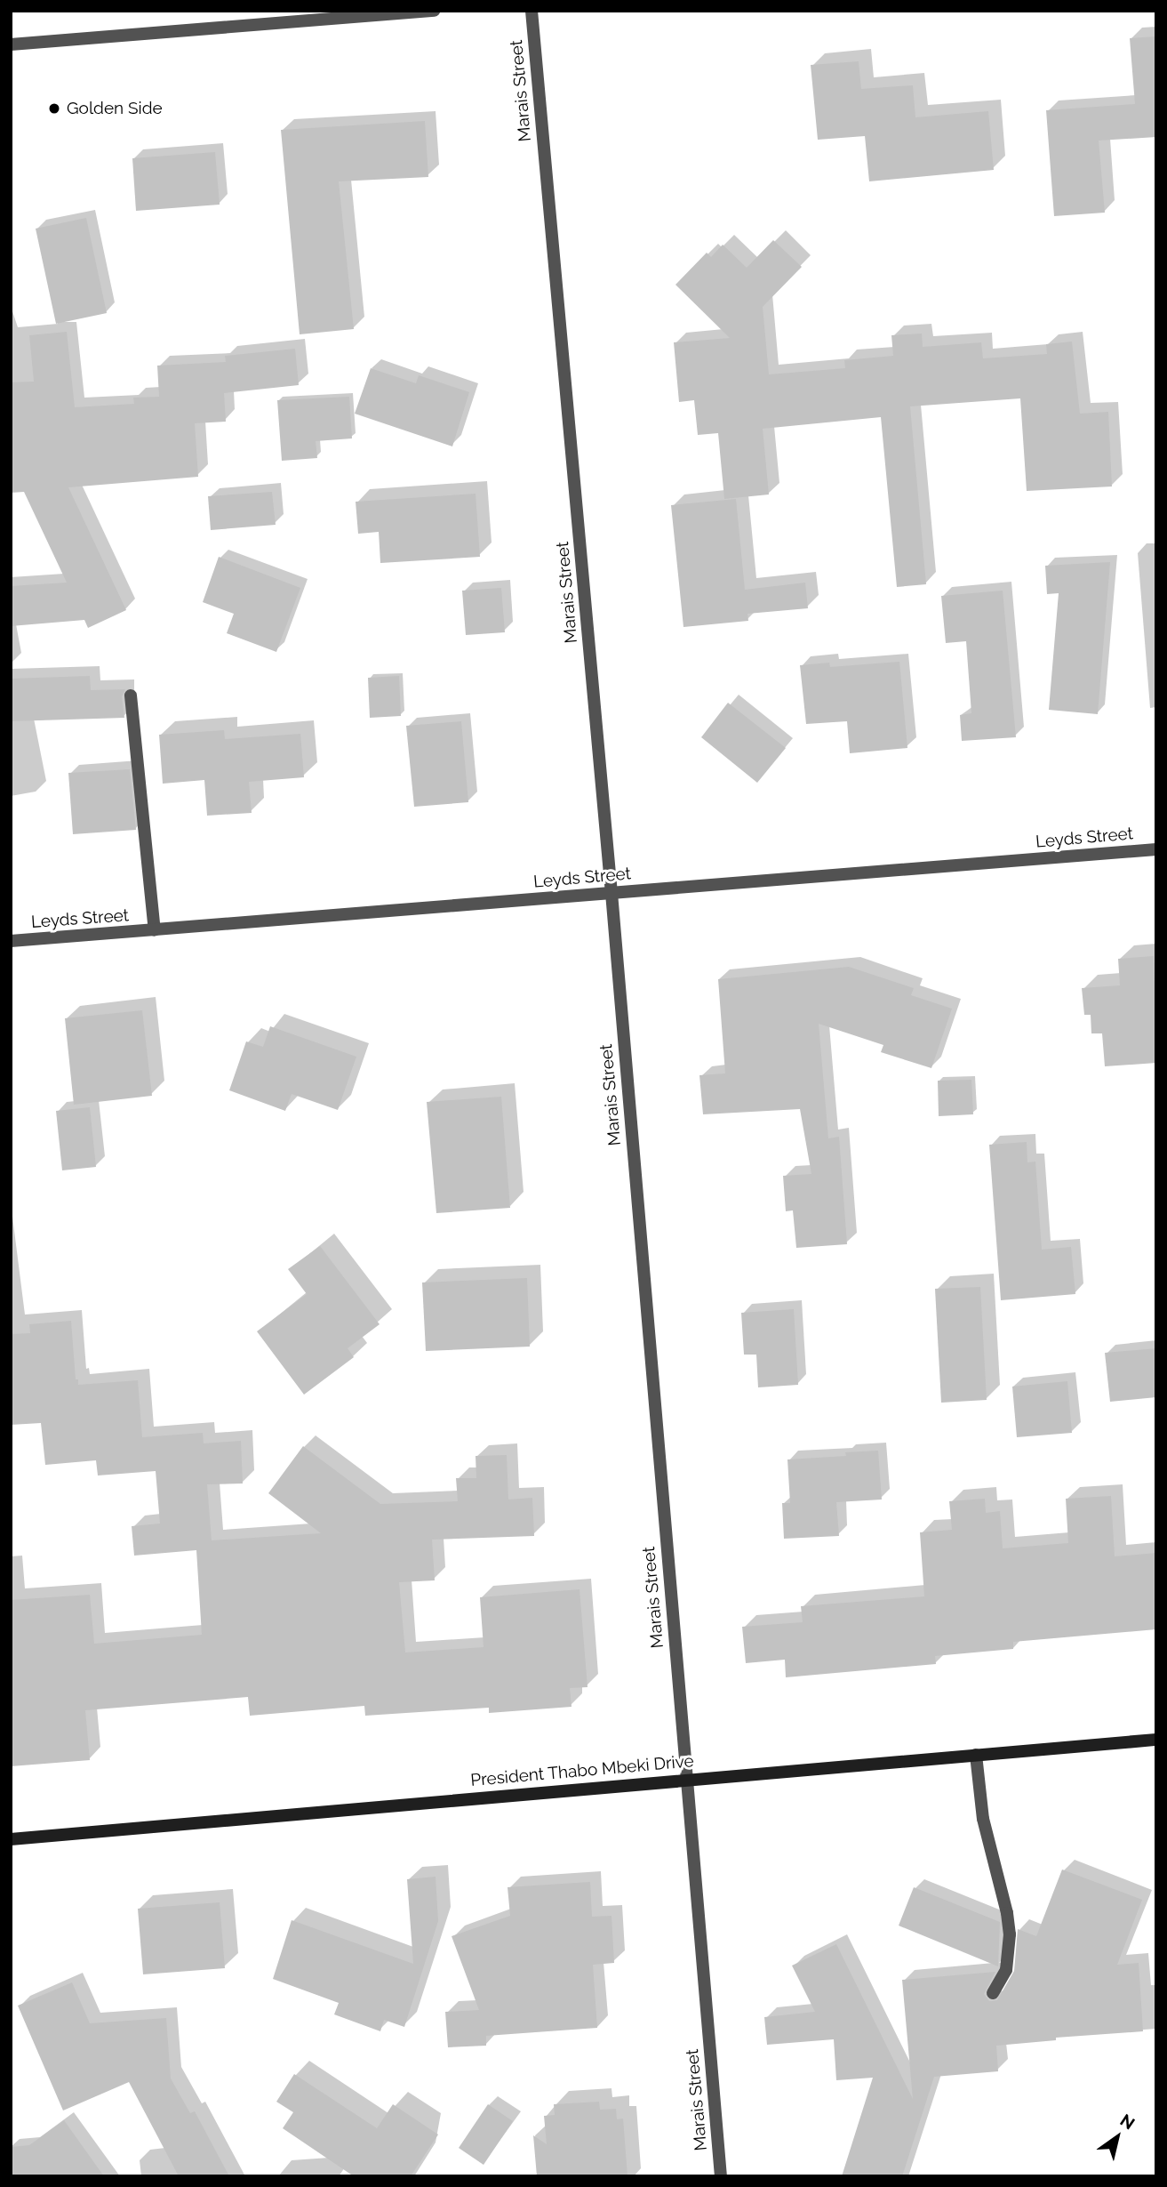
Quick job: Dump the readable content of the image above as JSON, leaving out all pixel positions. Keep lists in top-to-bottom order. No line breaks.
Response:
{"streets":{"street":["Marais Street","Leyds Street","President Thabo Mbeki Drive"]},"crossings":[["Marais Street","Leyds Street"],["Marais Street","President Thabo Mbeki Drive"]],"places":["Golden Side"],"north":"top right"}
